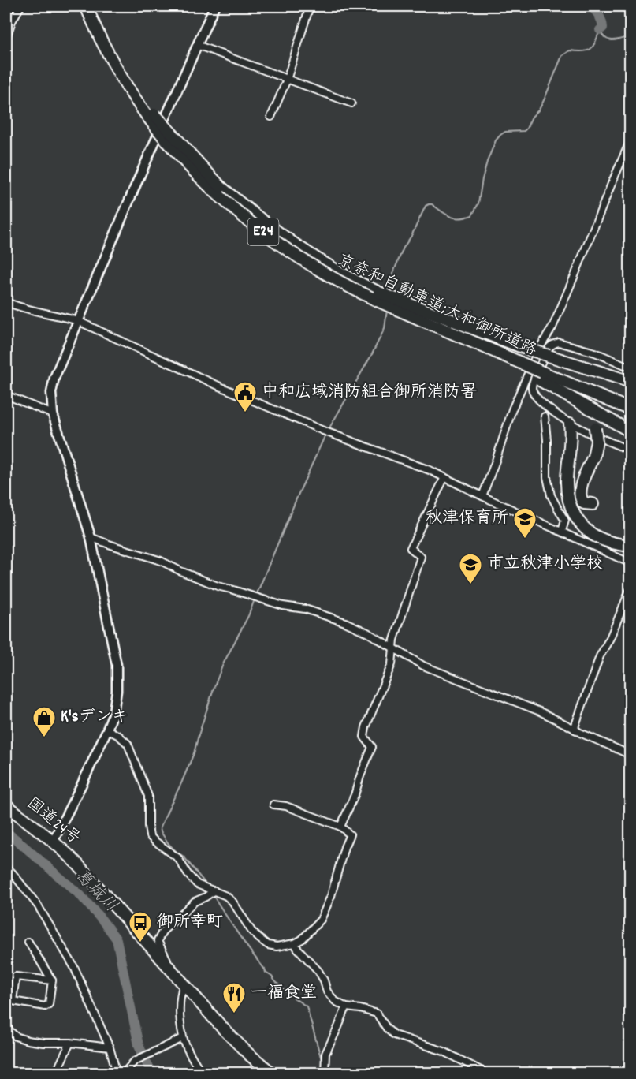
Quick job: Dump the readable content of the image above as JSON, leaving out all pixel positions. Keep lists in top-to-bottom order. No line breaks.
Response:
{"streets":{"highway":["E24","京奈和自動車道;大和御所道路","国道24号"]},"water":["葛城川"],"places":{"public building":["中和広域消防組合御所消防署"],"school or university":["秋津保育所","市立秋津小学校"],"shop":["K'sデンキ"],"bus stop":["御所幸町"],"restaurant":["一福食堂"]}}
